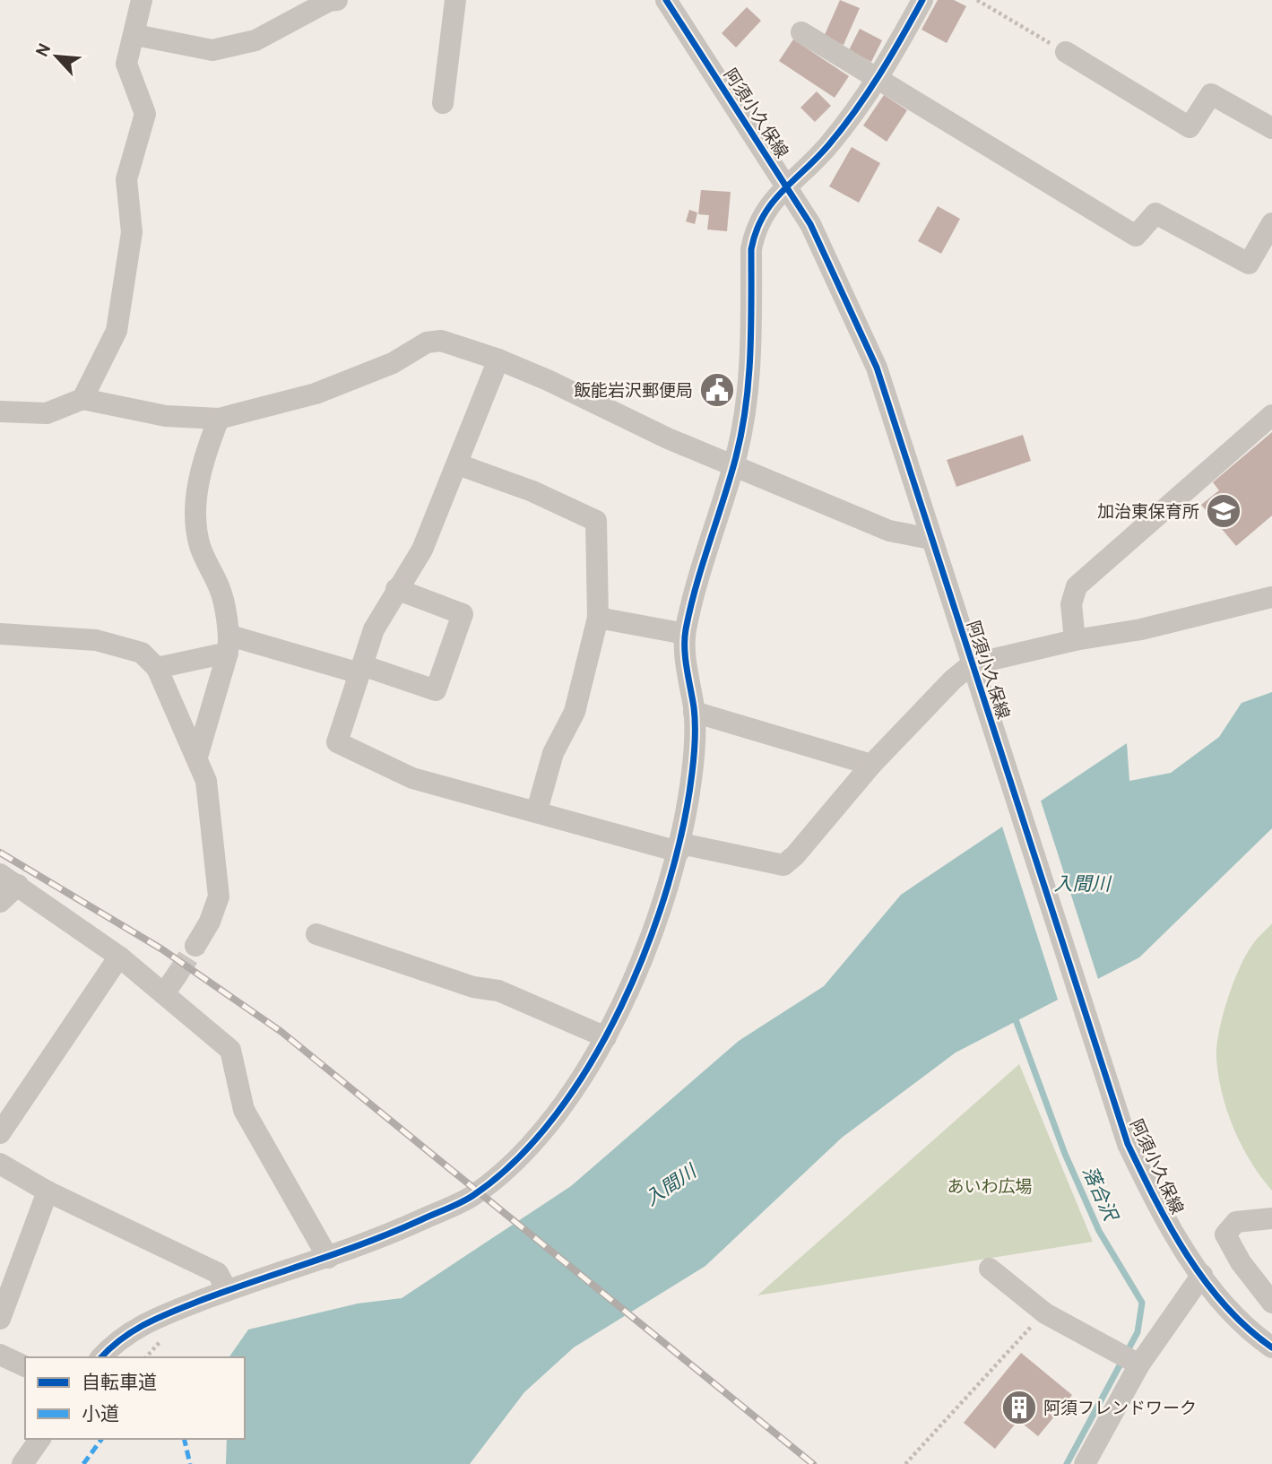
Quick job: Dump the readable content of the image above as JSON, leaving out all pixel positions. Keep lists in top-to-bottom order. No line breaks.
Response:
{"streets":{"street":["阿須小久保線"]},"water":["入間川","落合沢"],"parks":["あいわ広場"],"places":{"public building":["飯能岩沢郵便局"],"school or university":["加治東保育所"],"building":["阿須フレンドワーク"]},"legend":["自転車道","小道"],"north":"top left"}
